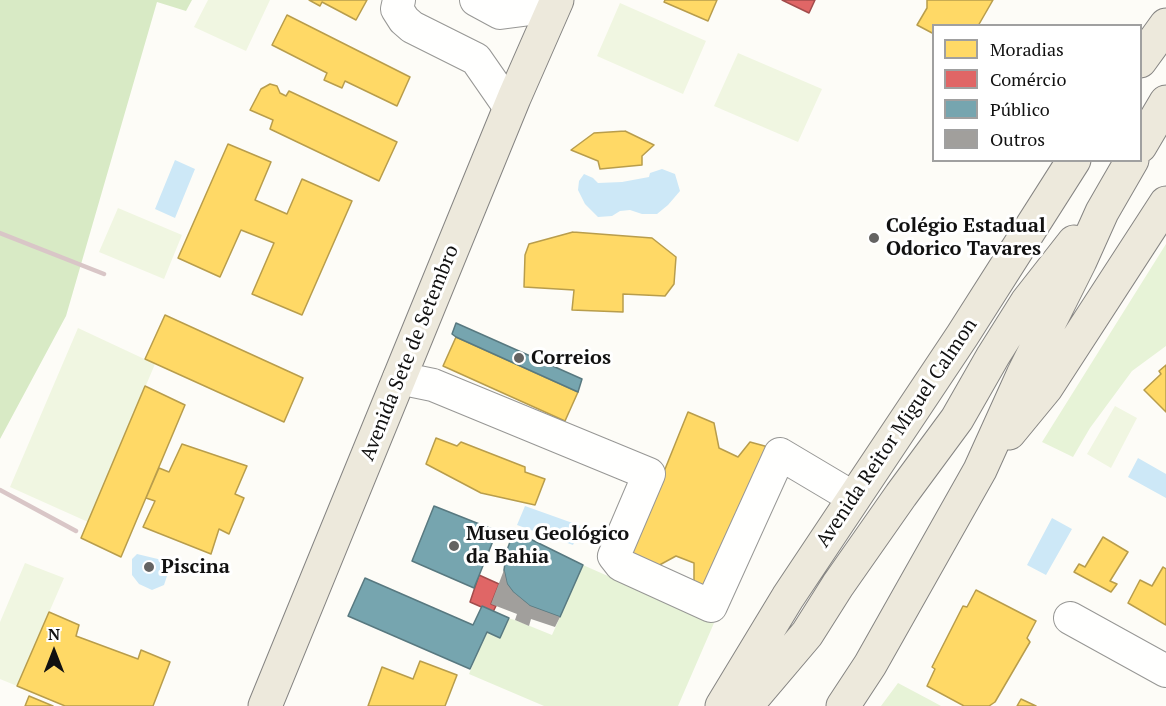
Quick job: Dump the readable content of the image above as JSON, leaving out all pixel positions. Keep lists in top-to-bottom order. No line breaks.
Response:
{"streets":{"main road":["Avenida Sete de Setembro","Avenida Reitor Miguel Calmon"]},"places":["Colégio Estadual Odorico Tavares","Correios","Museu Geológico da Bahia","Piscina"],"legend":["Moradias","Comércio","Público","Outros"],"north":"top"}
